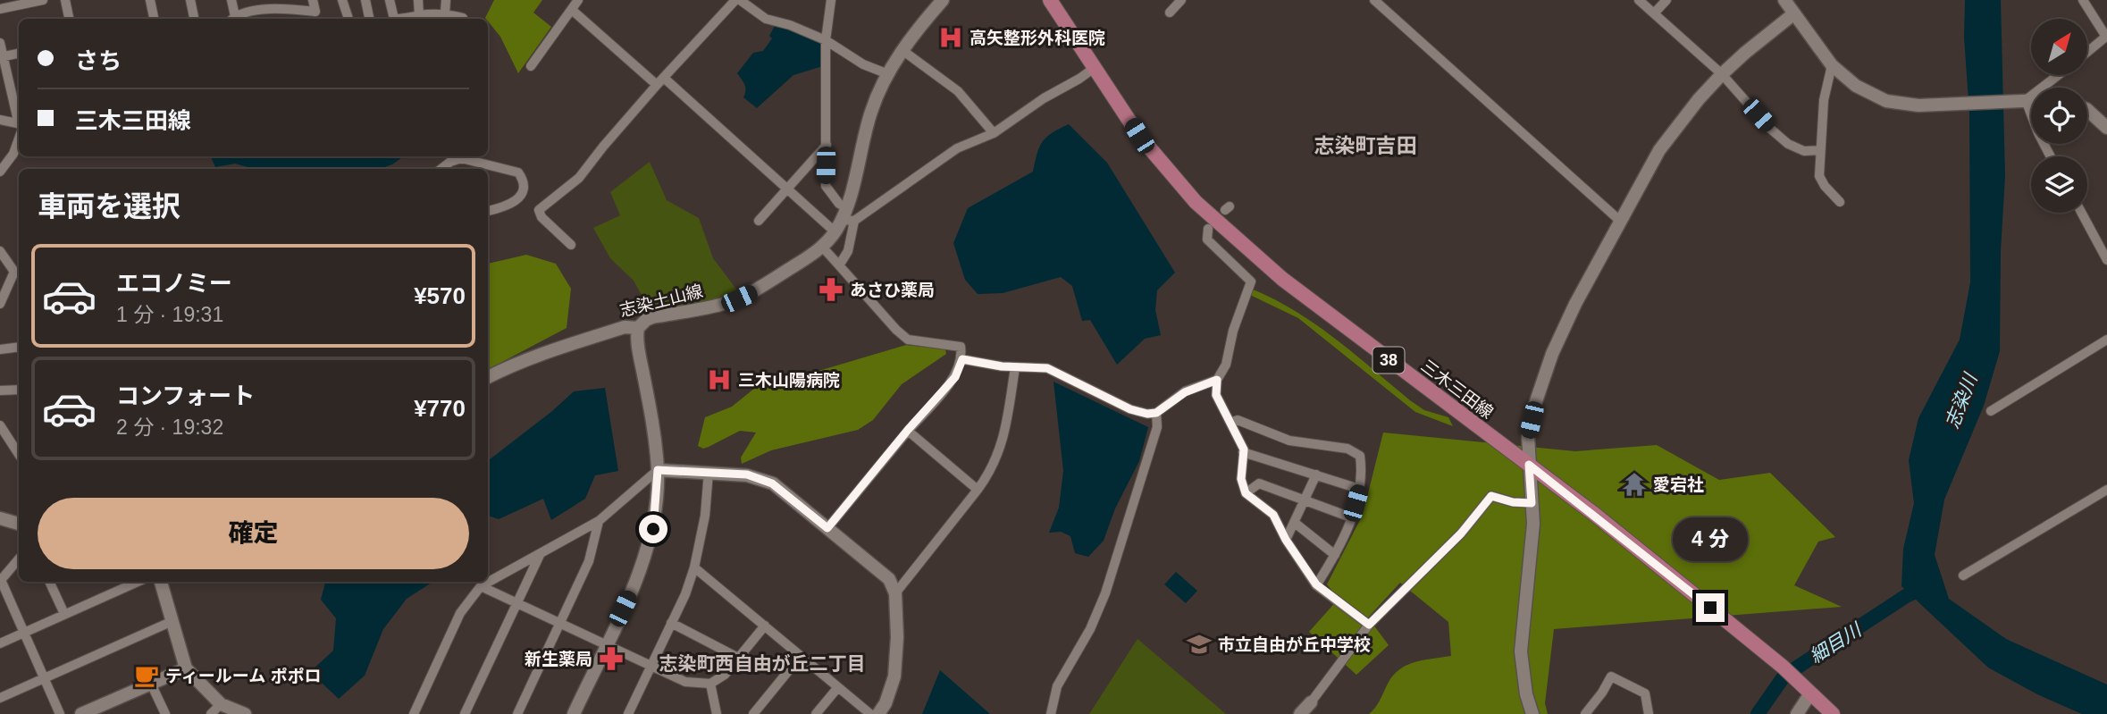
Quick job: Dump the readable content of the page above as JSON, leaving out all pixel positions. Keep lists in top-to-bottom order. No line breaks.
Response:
{"streets":{"main road":["38","三木三田線"],"street":["志染土山線"]},"districts":["志染町吉田","志染町西自由が丘二丁目"],"water":["志染川","細目川"],"places":{"hospital":["高矢整形外科医院","三木山陽病院"],"pharmacy":["あさひ薬局","新生薬局"],"temple":["愛宕社"],"school or university":["市立自由が丘中学校"],"cafe":["ティールーム ポポロ"]},"north":"top right","page":{"banner":["さち","三木三田線"],"heading":"車両を選択","list":[{"name":"エコノミー","note":"1 分 · 19:31","value":"¥570"},{"name":"コンフォート","note":"2 分 · 19:32","value":"¥770"}],"buttons":"確定","bubble":"4 分"}}
